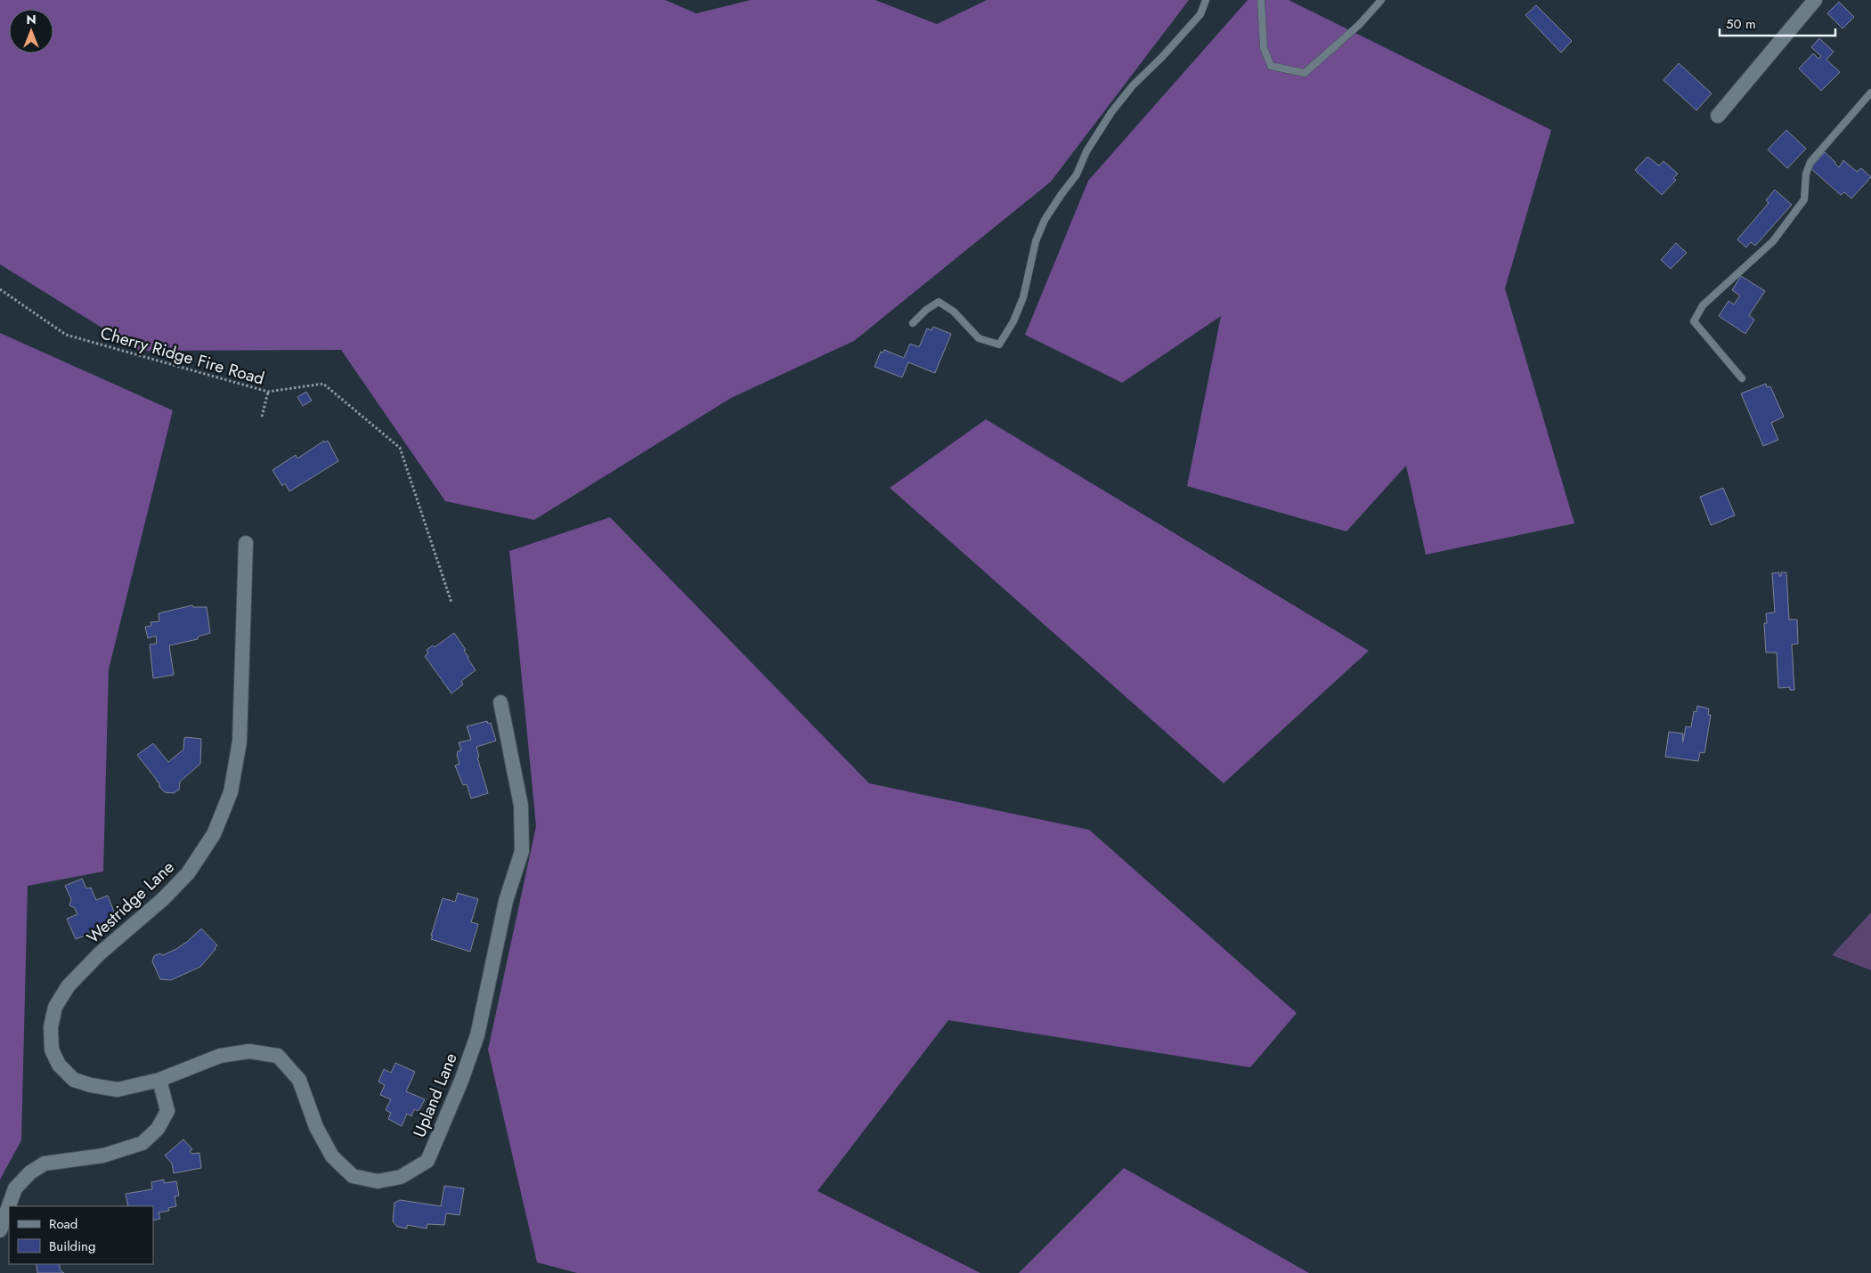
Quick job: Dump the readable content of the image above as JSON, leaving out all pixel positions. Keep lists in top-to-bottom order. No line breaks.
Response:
{"streets":{"street":["Westridge Lane","Upland Lane"],"path":["Cherry Ridge Fire Road"]},"crossings":[["Westridge Lane","Upland Lane"]],"legend":["Road","Building"],"scale_bar":"50 m","north":"top"}
